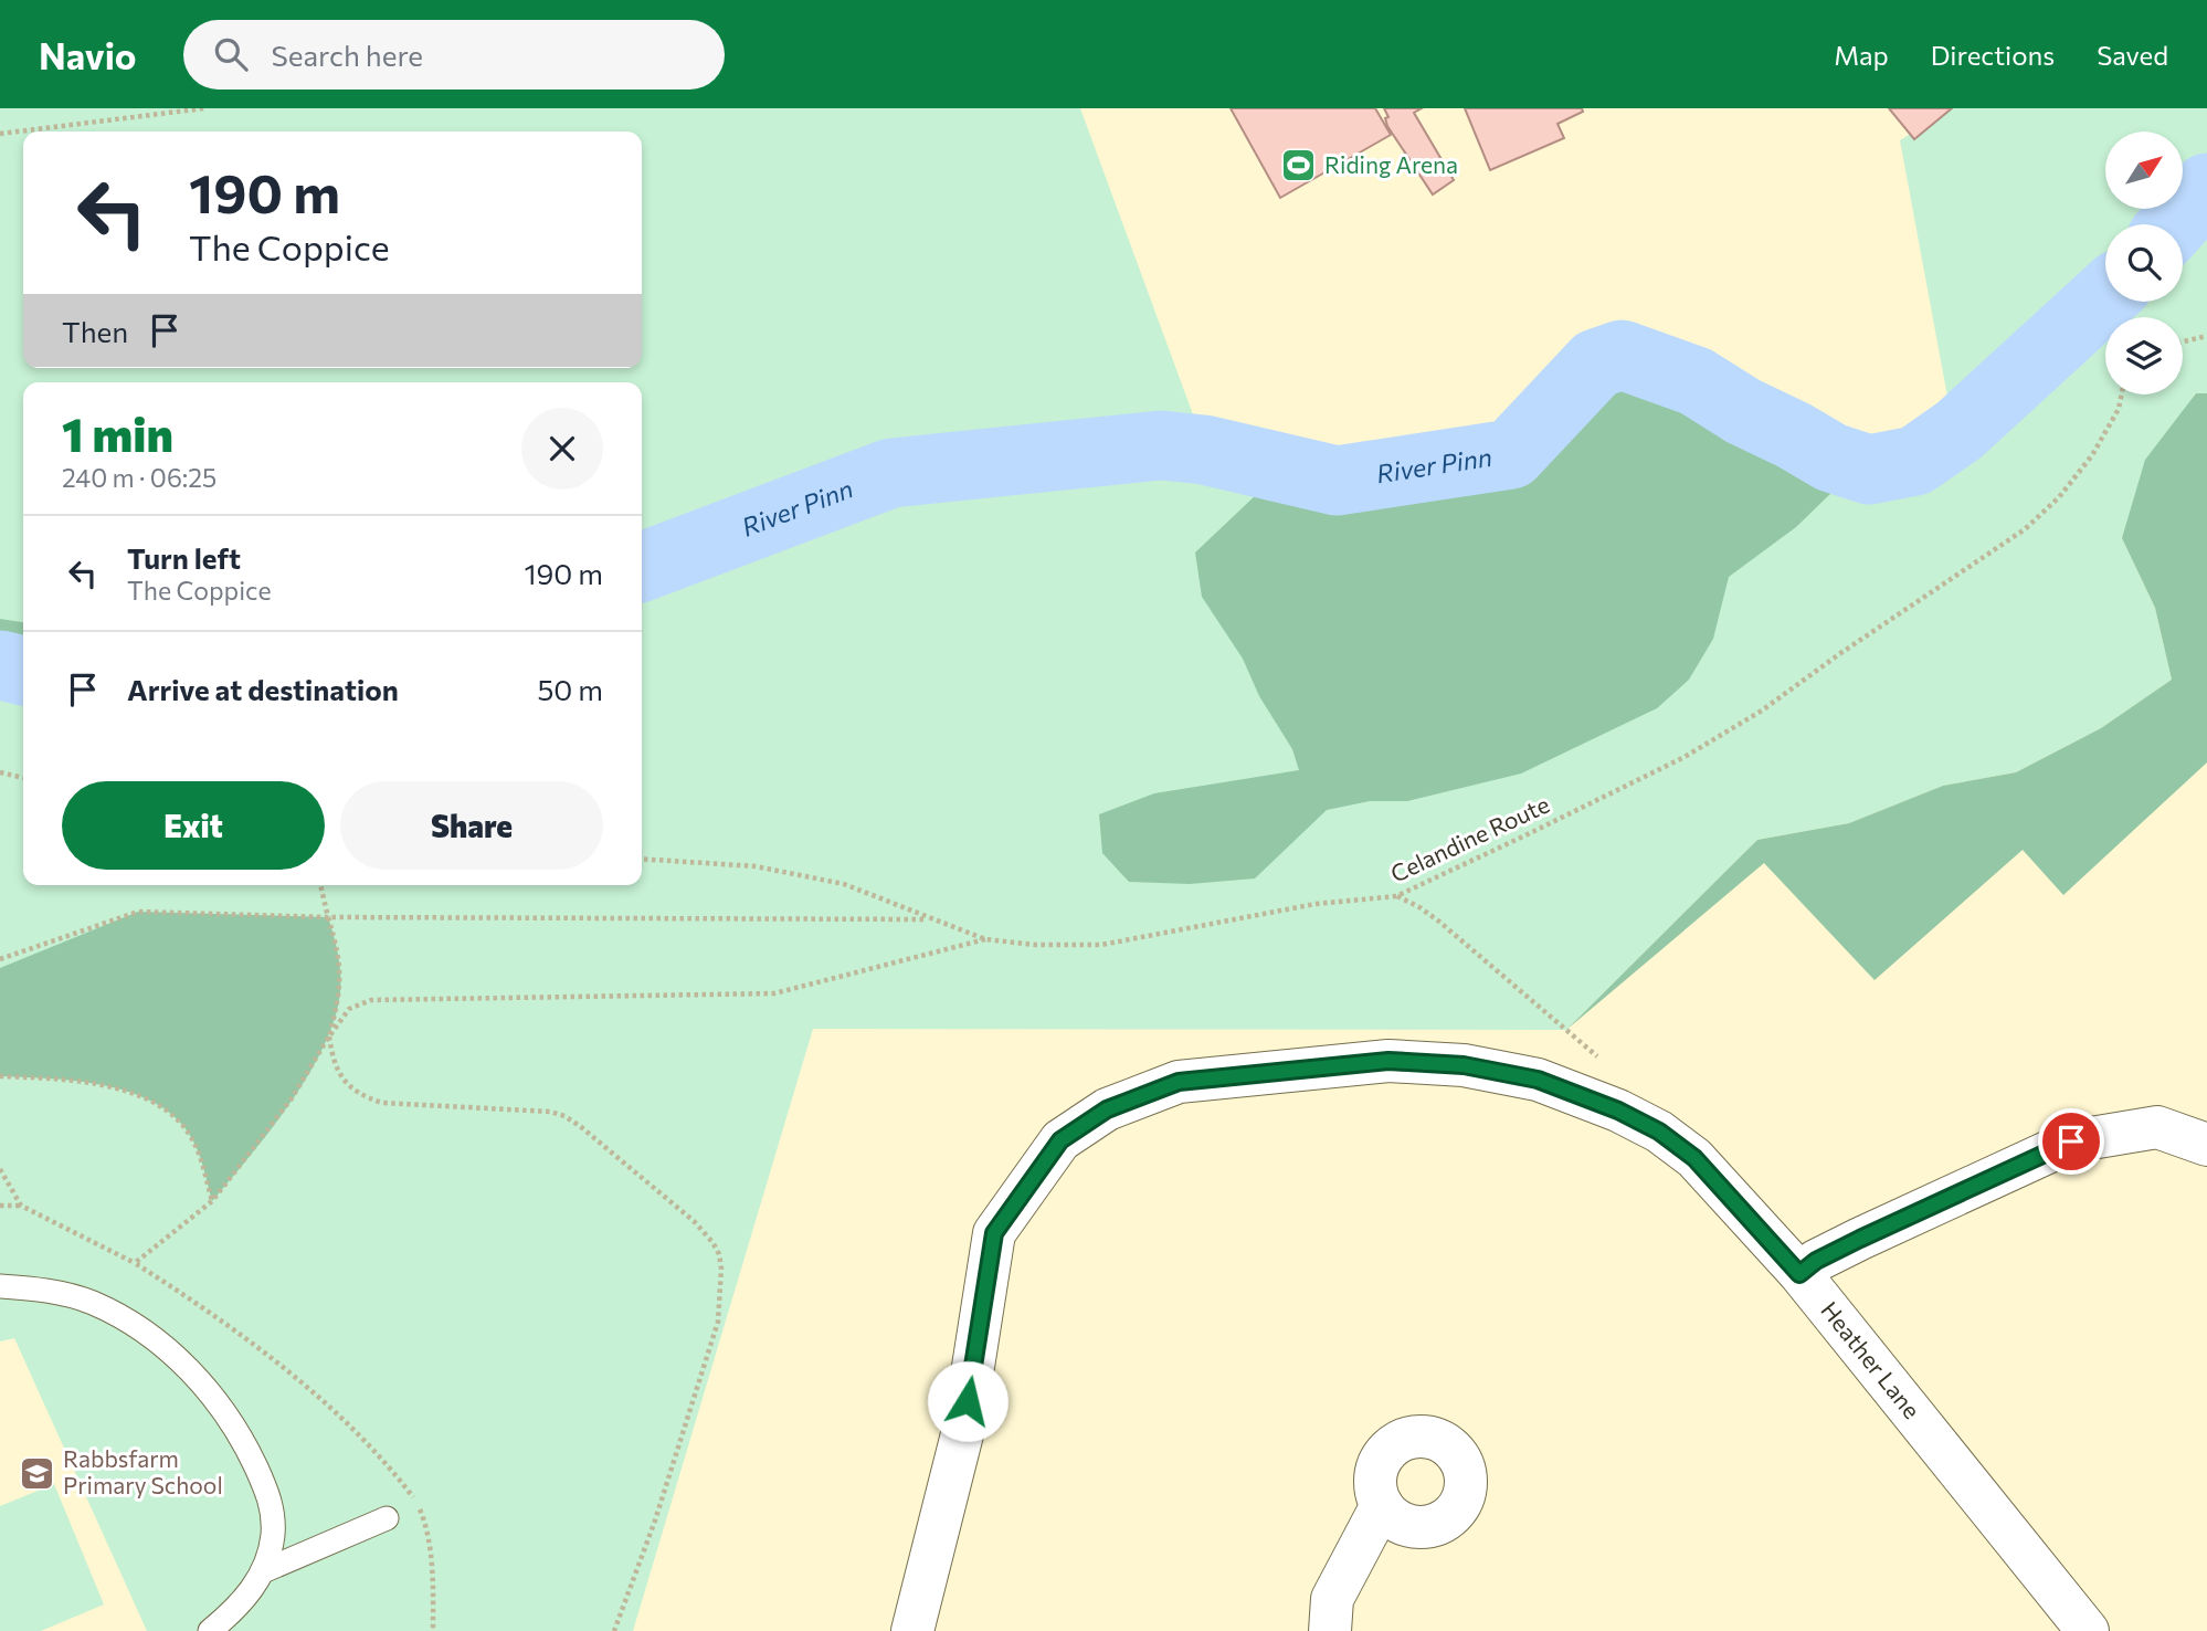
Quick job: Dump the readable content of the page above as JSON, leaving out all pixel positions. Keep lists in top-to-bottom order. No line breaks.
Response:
{"streets":{"street":["Heather Lane"],"path":["Celandine Route"]},"water":["River Pinn"],"places":{"sports":["Riding Arena"],"school or university":["Rabbsfarm Primary School"]},"north":"top right","page":{"header":"Navio","search":"Search here","nav":["Map","Directions","Saved"],"turn":["190 m","The Coppice"],"then":"Then","heading":["1 min","240 m · 06:25"],"list":[{"name":"Turn left","note":"The Coppice","value":"190 m"},{"name":"Arrive at destination","value":"50 m"}],"buttons":["Exit","Share"]}}
